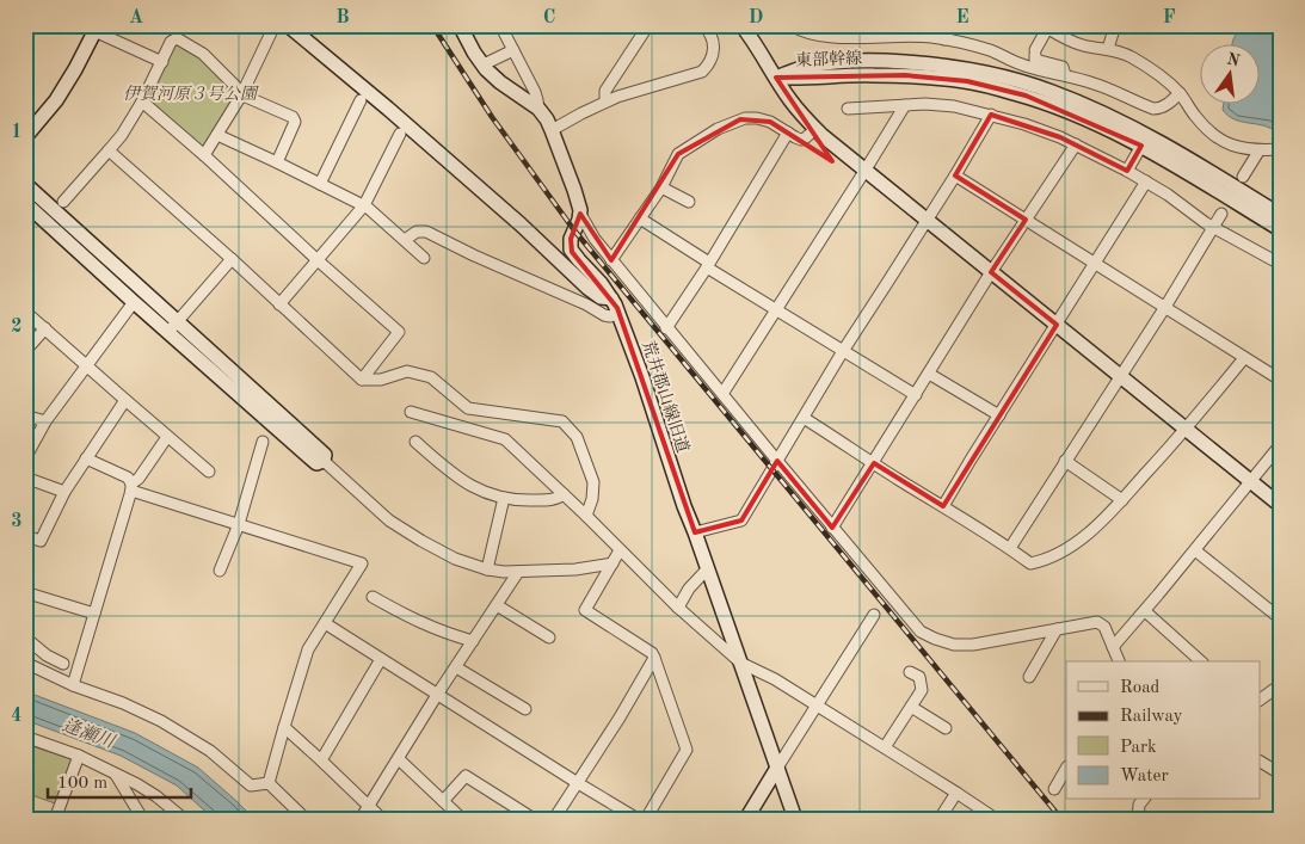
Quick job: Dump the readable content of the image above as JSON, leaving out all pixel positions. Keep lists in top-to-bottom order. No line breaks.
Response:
{"streets":{"street":["東部幹線","荒井郡山線旧道"]},"water":["逢瀬川"],"parks":["伊賀河原３号公園"],"legend":["Road","Railway","Park","Water"],"scale_bar":"100 m","north":"top","grid":{"columns":["A","B","C","D","E","F"],"rows":["1","2","3","4"]}}
